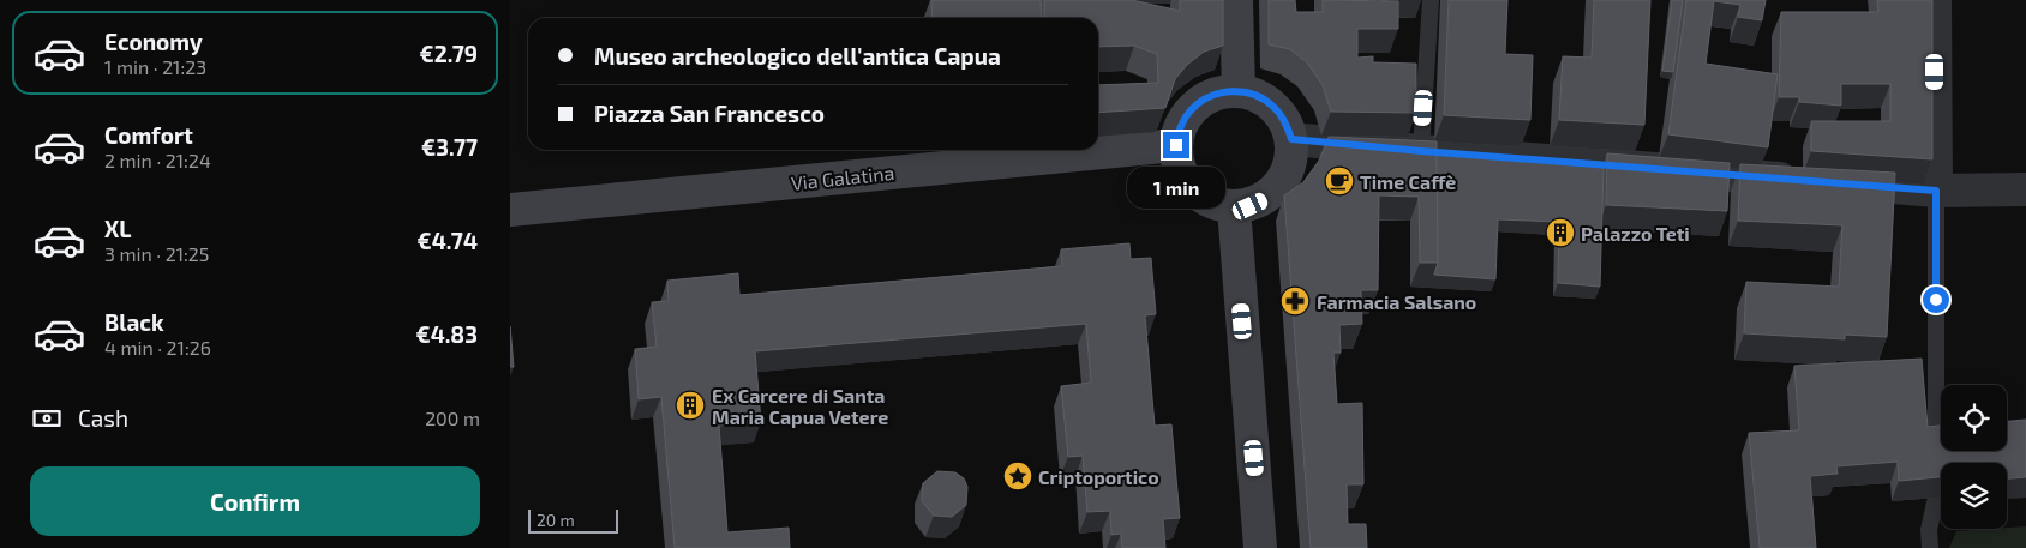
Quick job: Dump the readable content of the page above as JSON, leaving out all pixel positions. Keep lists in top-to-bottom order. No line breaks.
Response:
{"streets":{"main road":["Via Galatina"]},"places":{"cafe":["Time Caffè"],"building":["Palazzo Teti","Ex Carcere di Santa Maria Capua Vetere"],"pharmacy":["Farmacia Salsano"],"place":["Criptoportico"]},"scale_bar":"20 m","page":{"list":[{"name":"Economy","note":"1 min · 21:23","value":"€2.79"},{"name":"Comfort","note":"2 min · 21:24","value":"€3.77"},{"name":"XL","note":"3 min · 21:25","value":"€4.74"},{"name":"Black","note":"4 min · 21:26","value":"€4.83"}],"banner":["Museo archeologico dell'antica Capua","Piazza San Francesco"],"bubble":"1 min","pay":["Cash","200 m"],"buttons":"Confirm","scale":"20 m"}}
